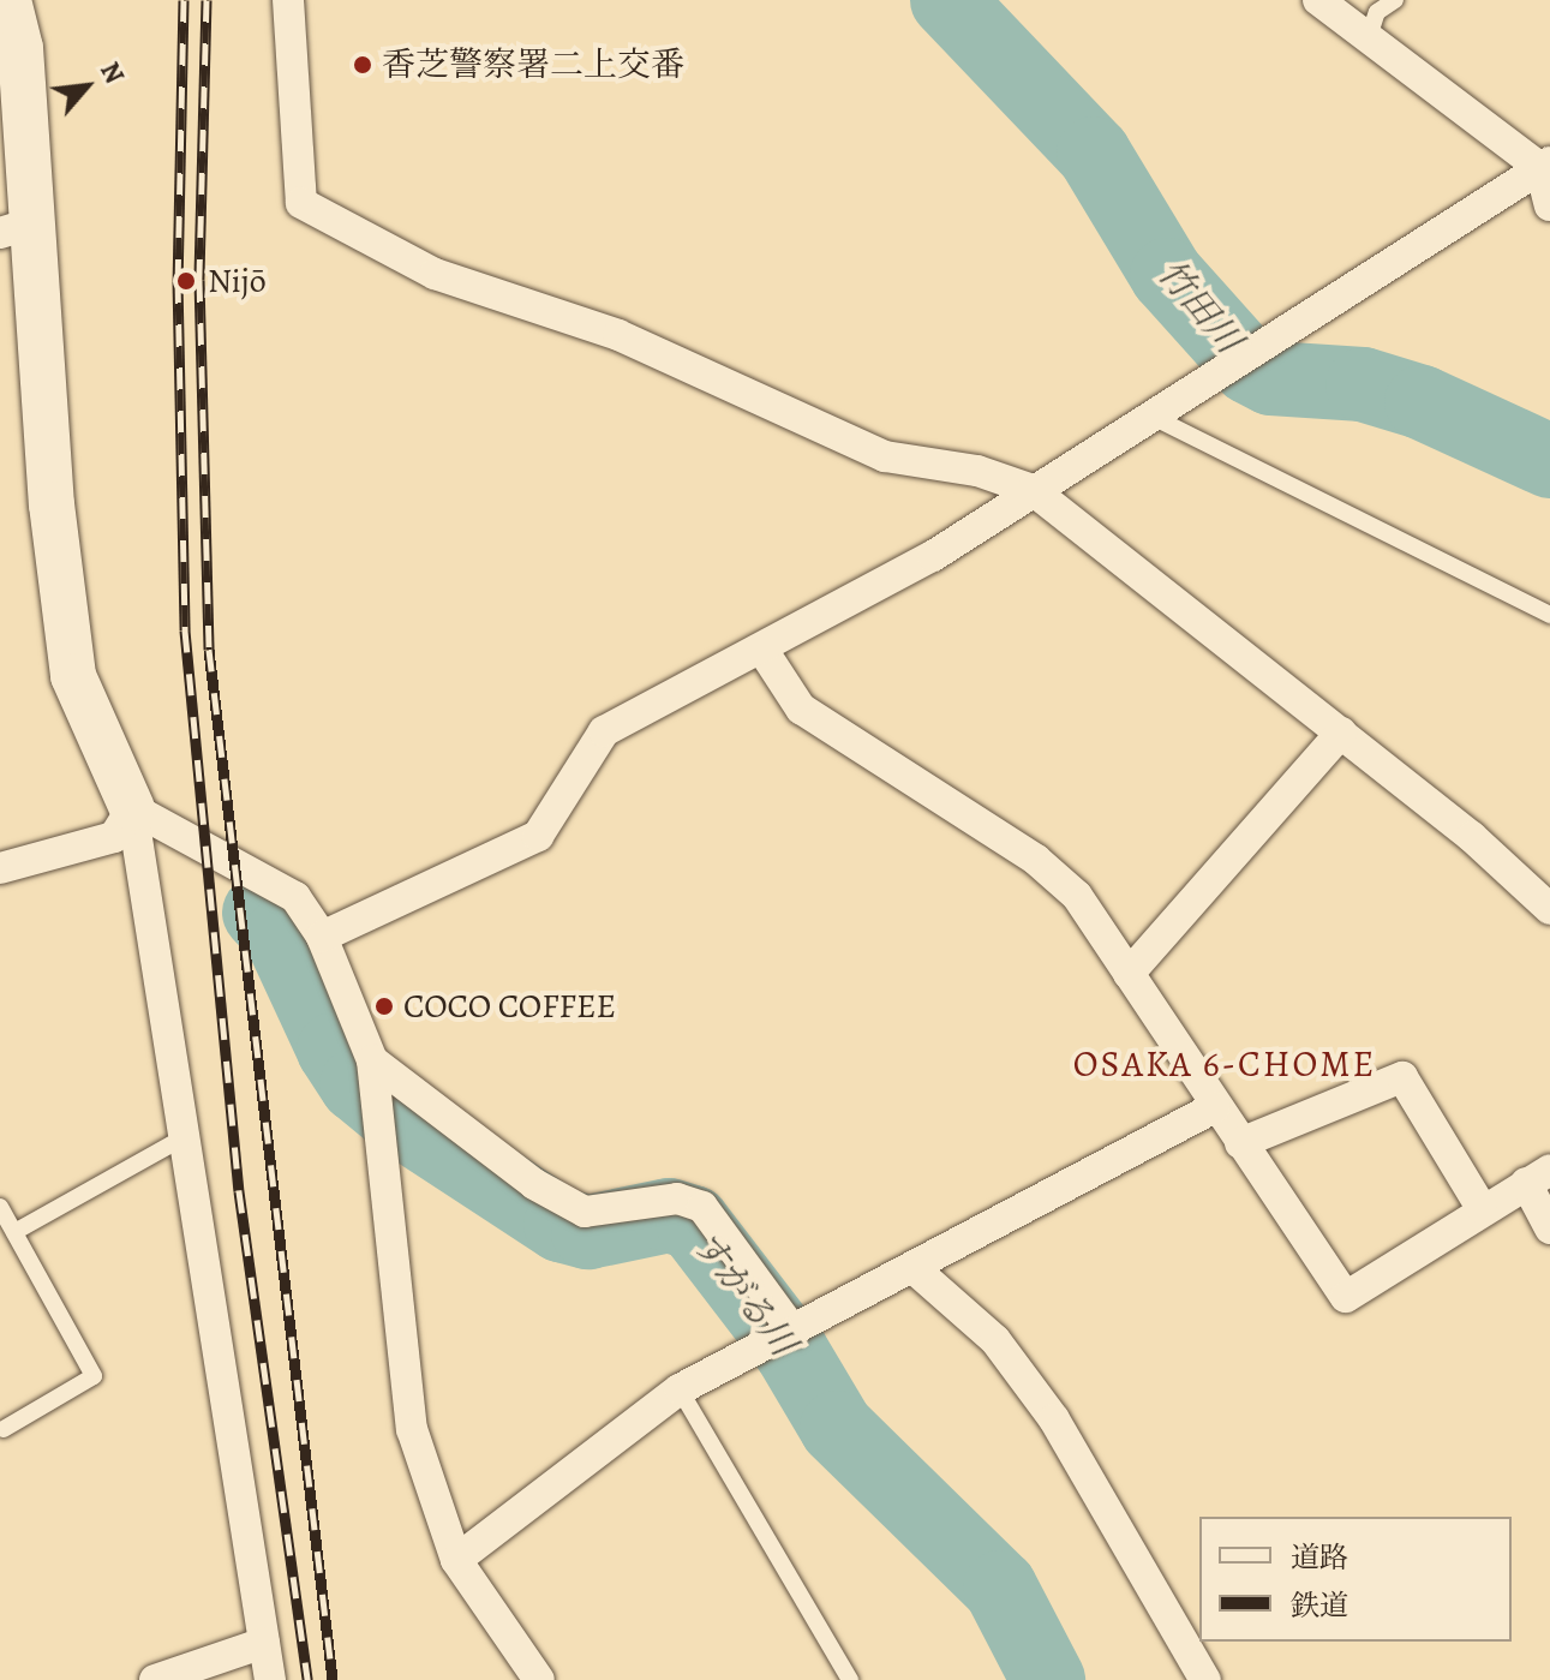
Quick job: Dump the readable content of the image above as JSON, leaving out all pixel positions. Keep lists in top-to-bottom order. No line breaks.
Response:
{"districts":["OSAKA 6-CHOME"],"water":["竹田川","すがる川"],"places":["香芝警察署二上交番","Nijō","COCO COFFEE"],"legend":["道路","鉄道"],"north":"top right"}
